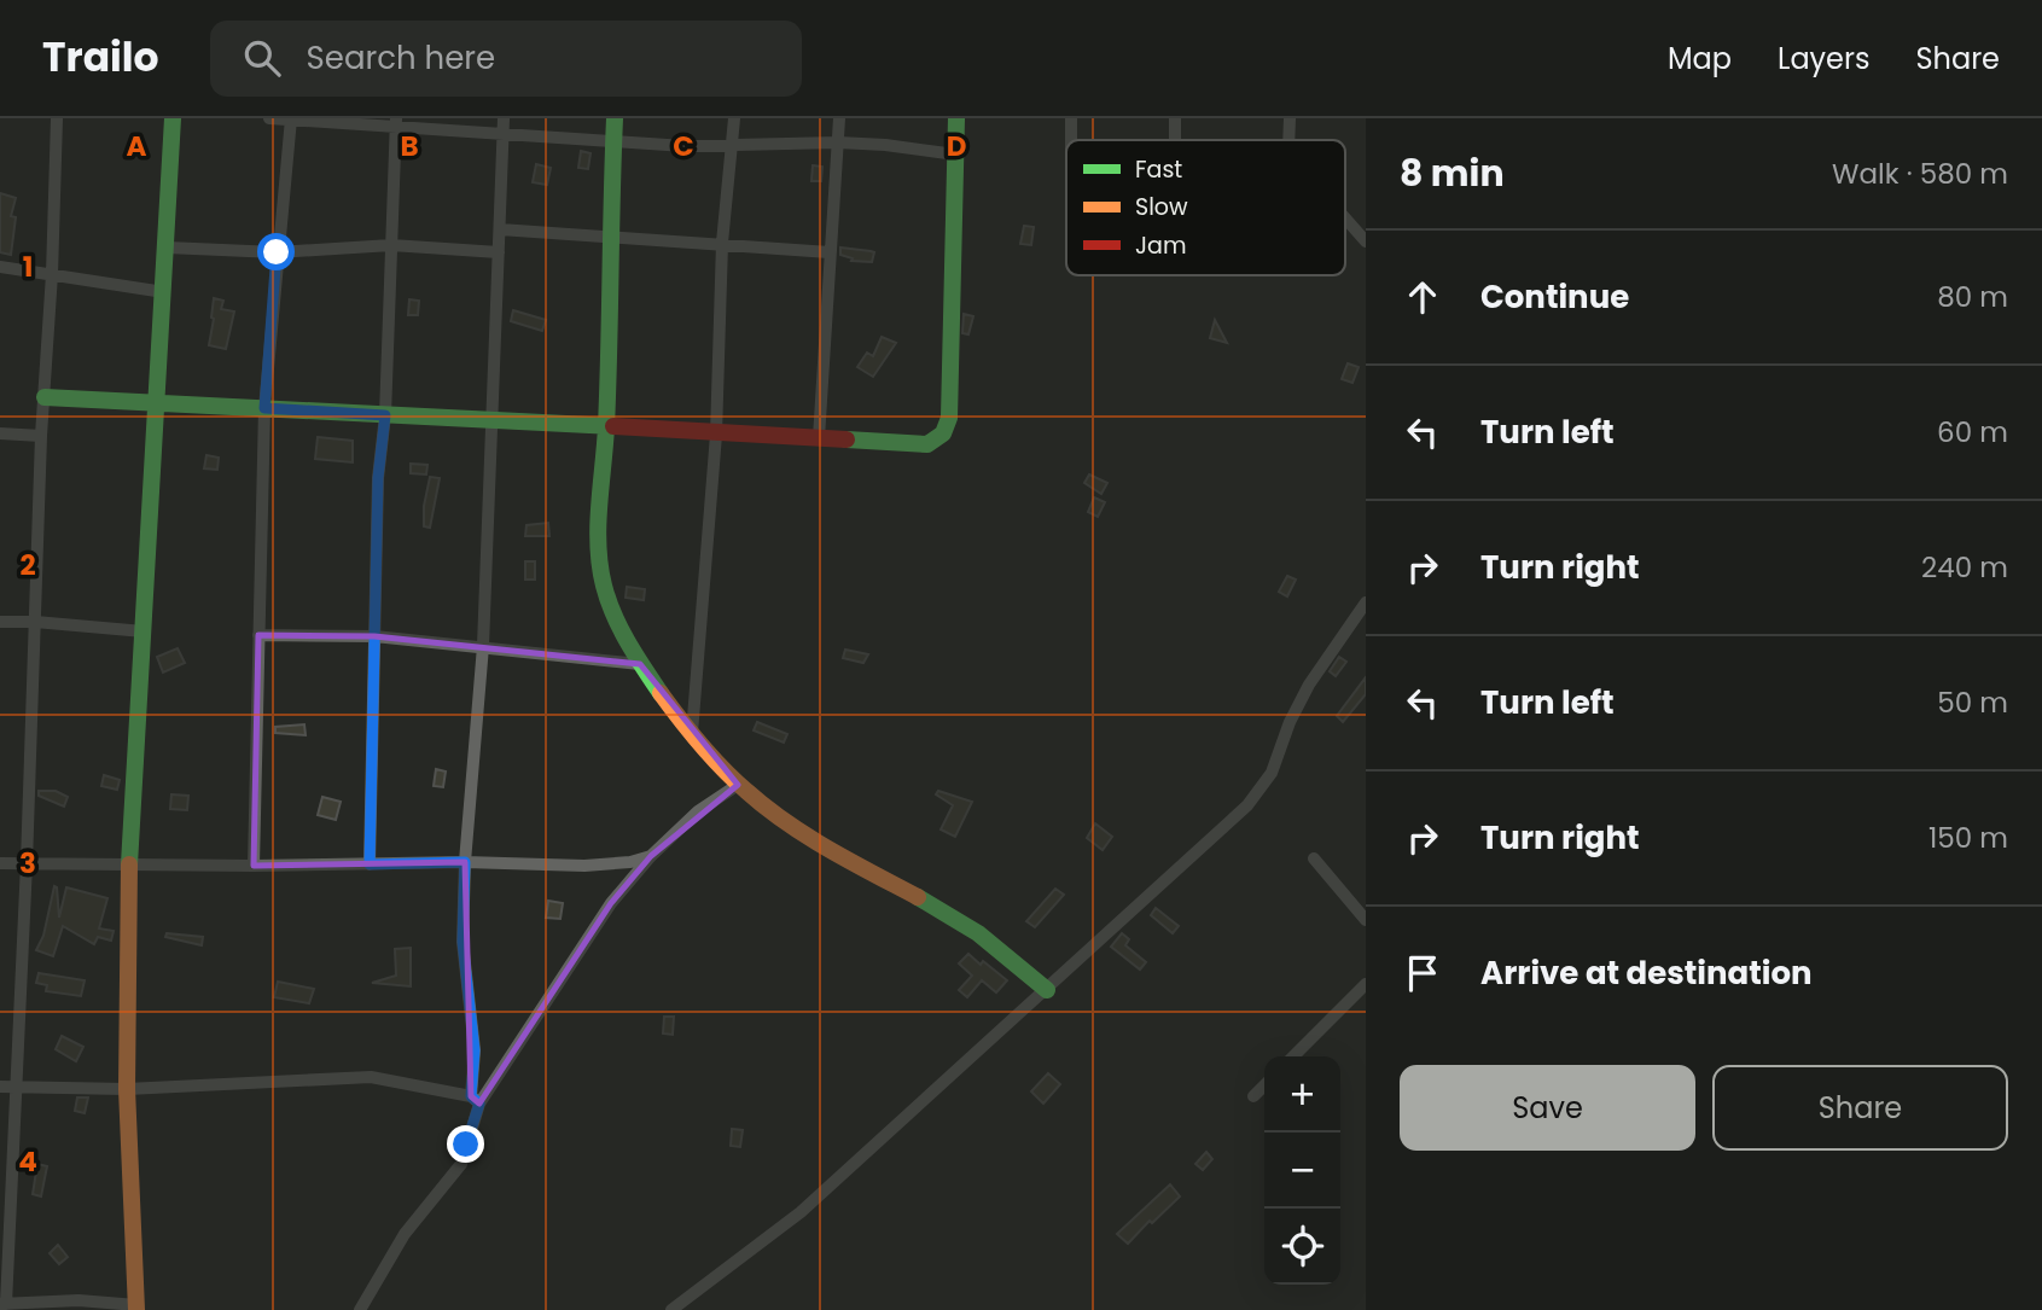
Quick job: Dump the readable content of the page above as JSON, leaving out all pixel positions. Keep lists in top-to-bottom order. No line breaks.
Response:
{"legend":["Fast","Slow","Jam"],"page":{"header":"Trailo","search":"Search here","nav":["Map","Layers","Share"],"heading":["8 min","Walk · 580 m"],"list":[["Continue","80 m"],["Turn left","60 m"],["Turn right","240 m"],["Turn left","50 m"],["Turn right","150 m"],"Arrive at destination"],"buttons":["Save","Share"],"map_buttons":["+","−"]},"grid":{"columns":["A","B","C","D"],"rows":["1","2","3","4"]}}
